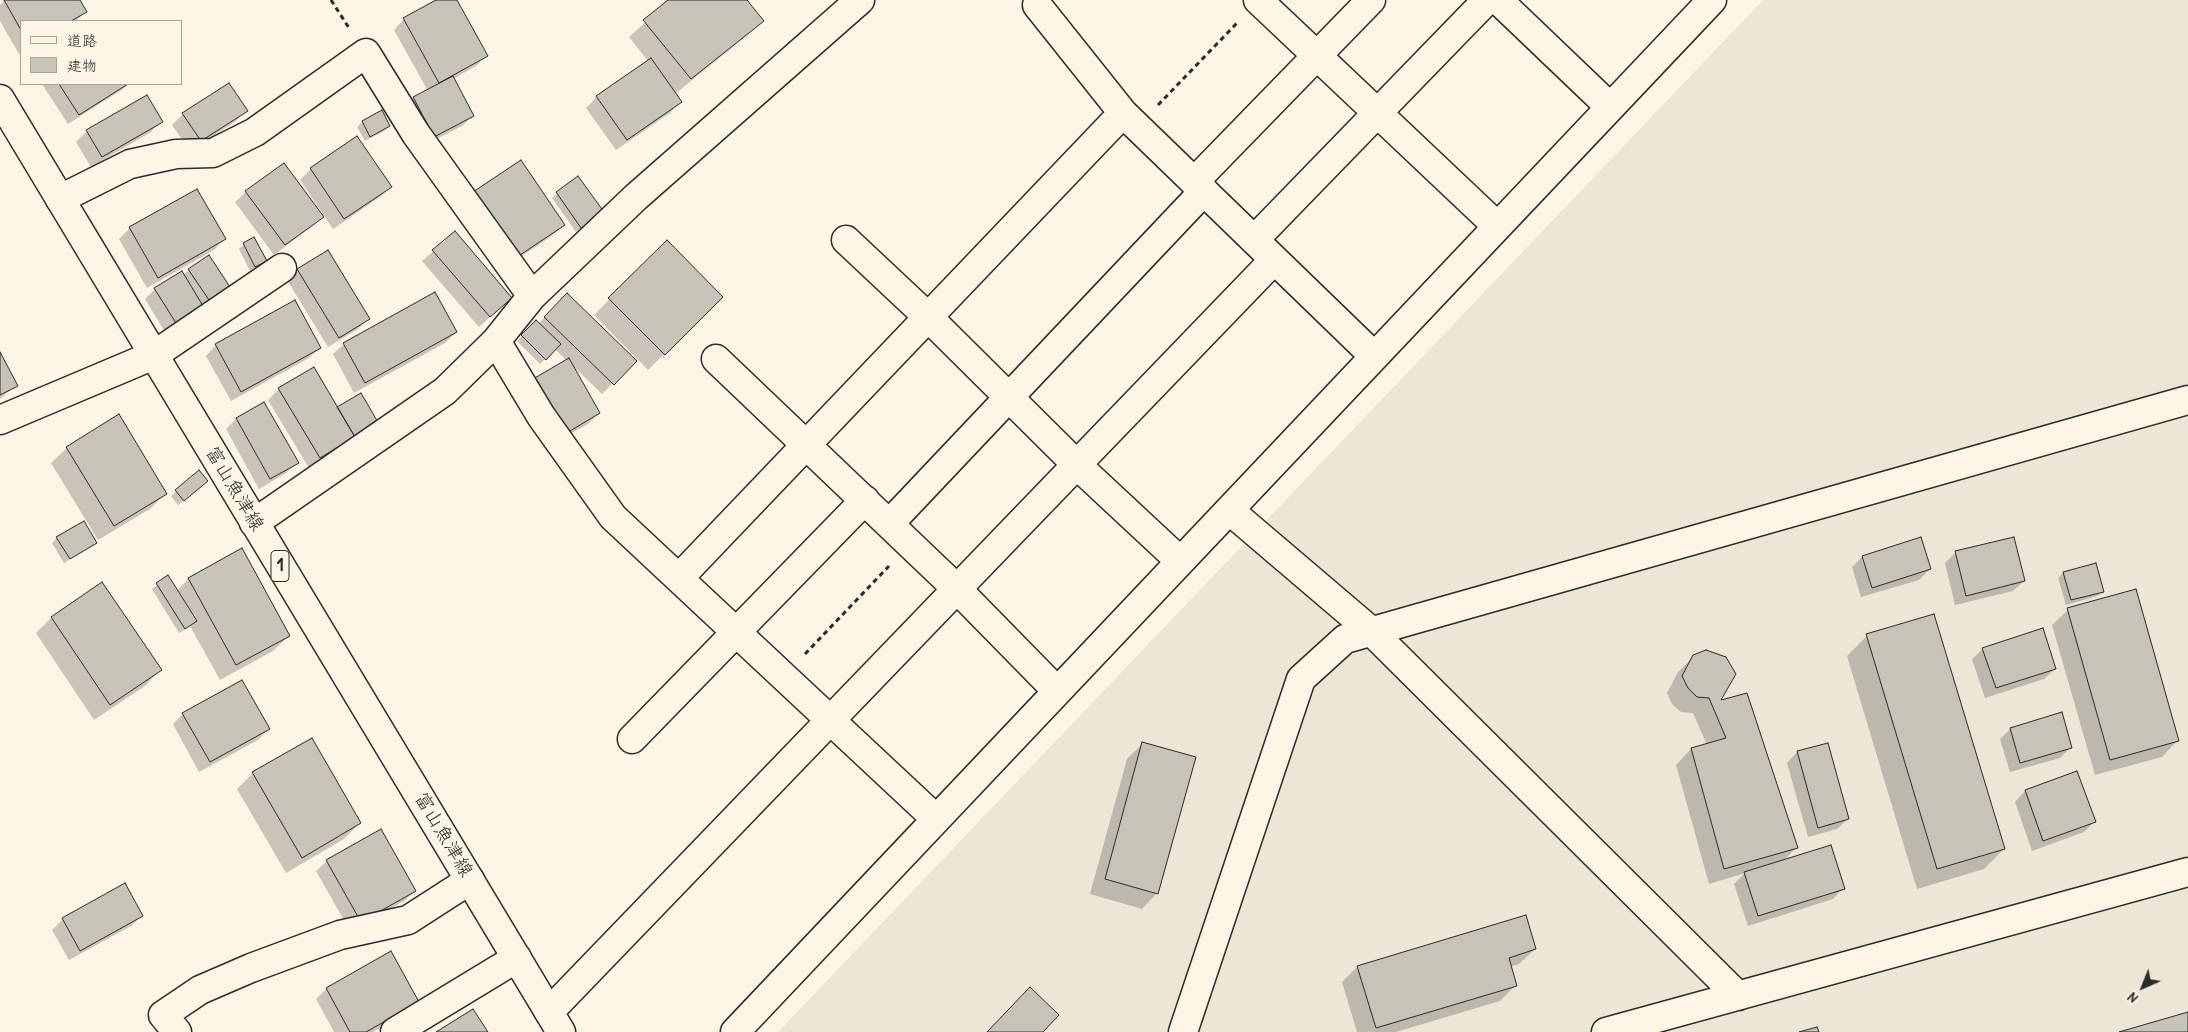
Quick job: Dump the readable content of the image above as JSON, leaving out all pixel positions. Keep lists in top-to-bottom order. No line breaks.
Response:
{"streets":{"street":["富山魚津線","1"]},"legend":["道路","建物"],"north":"bottom left"}
